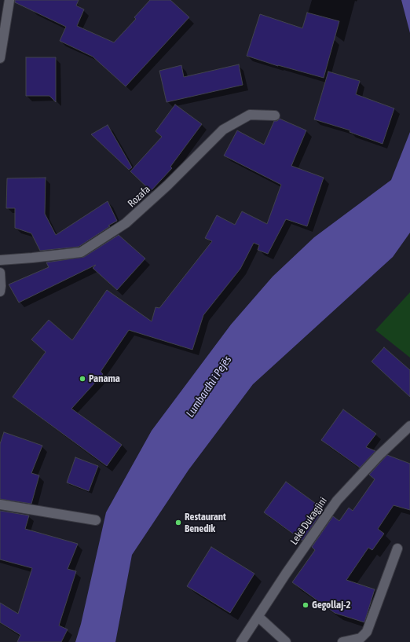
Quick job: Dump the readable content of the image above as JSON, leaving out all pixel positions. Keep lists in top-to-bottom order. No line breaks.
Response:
{"streets":{"street":["Rozafa","Lekë Dukagjini"]},"water":["Lumbardhi i Pejës"],"places":["Panama","Restaurant Benedik","Gegollaj-2"]}
